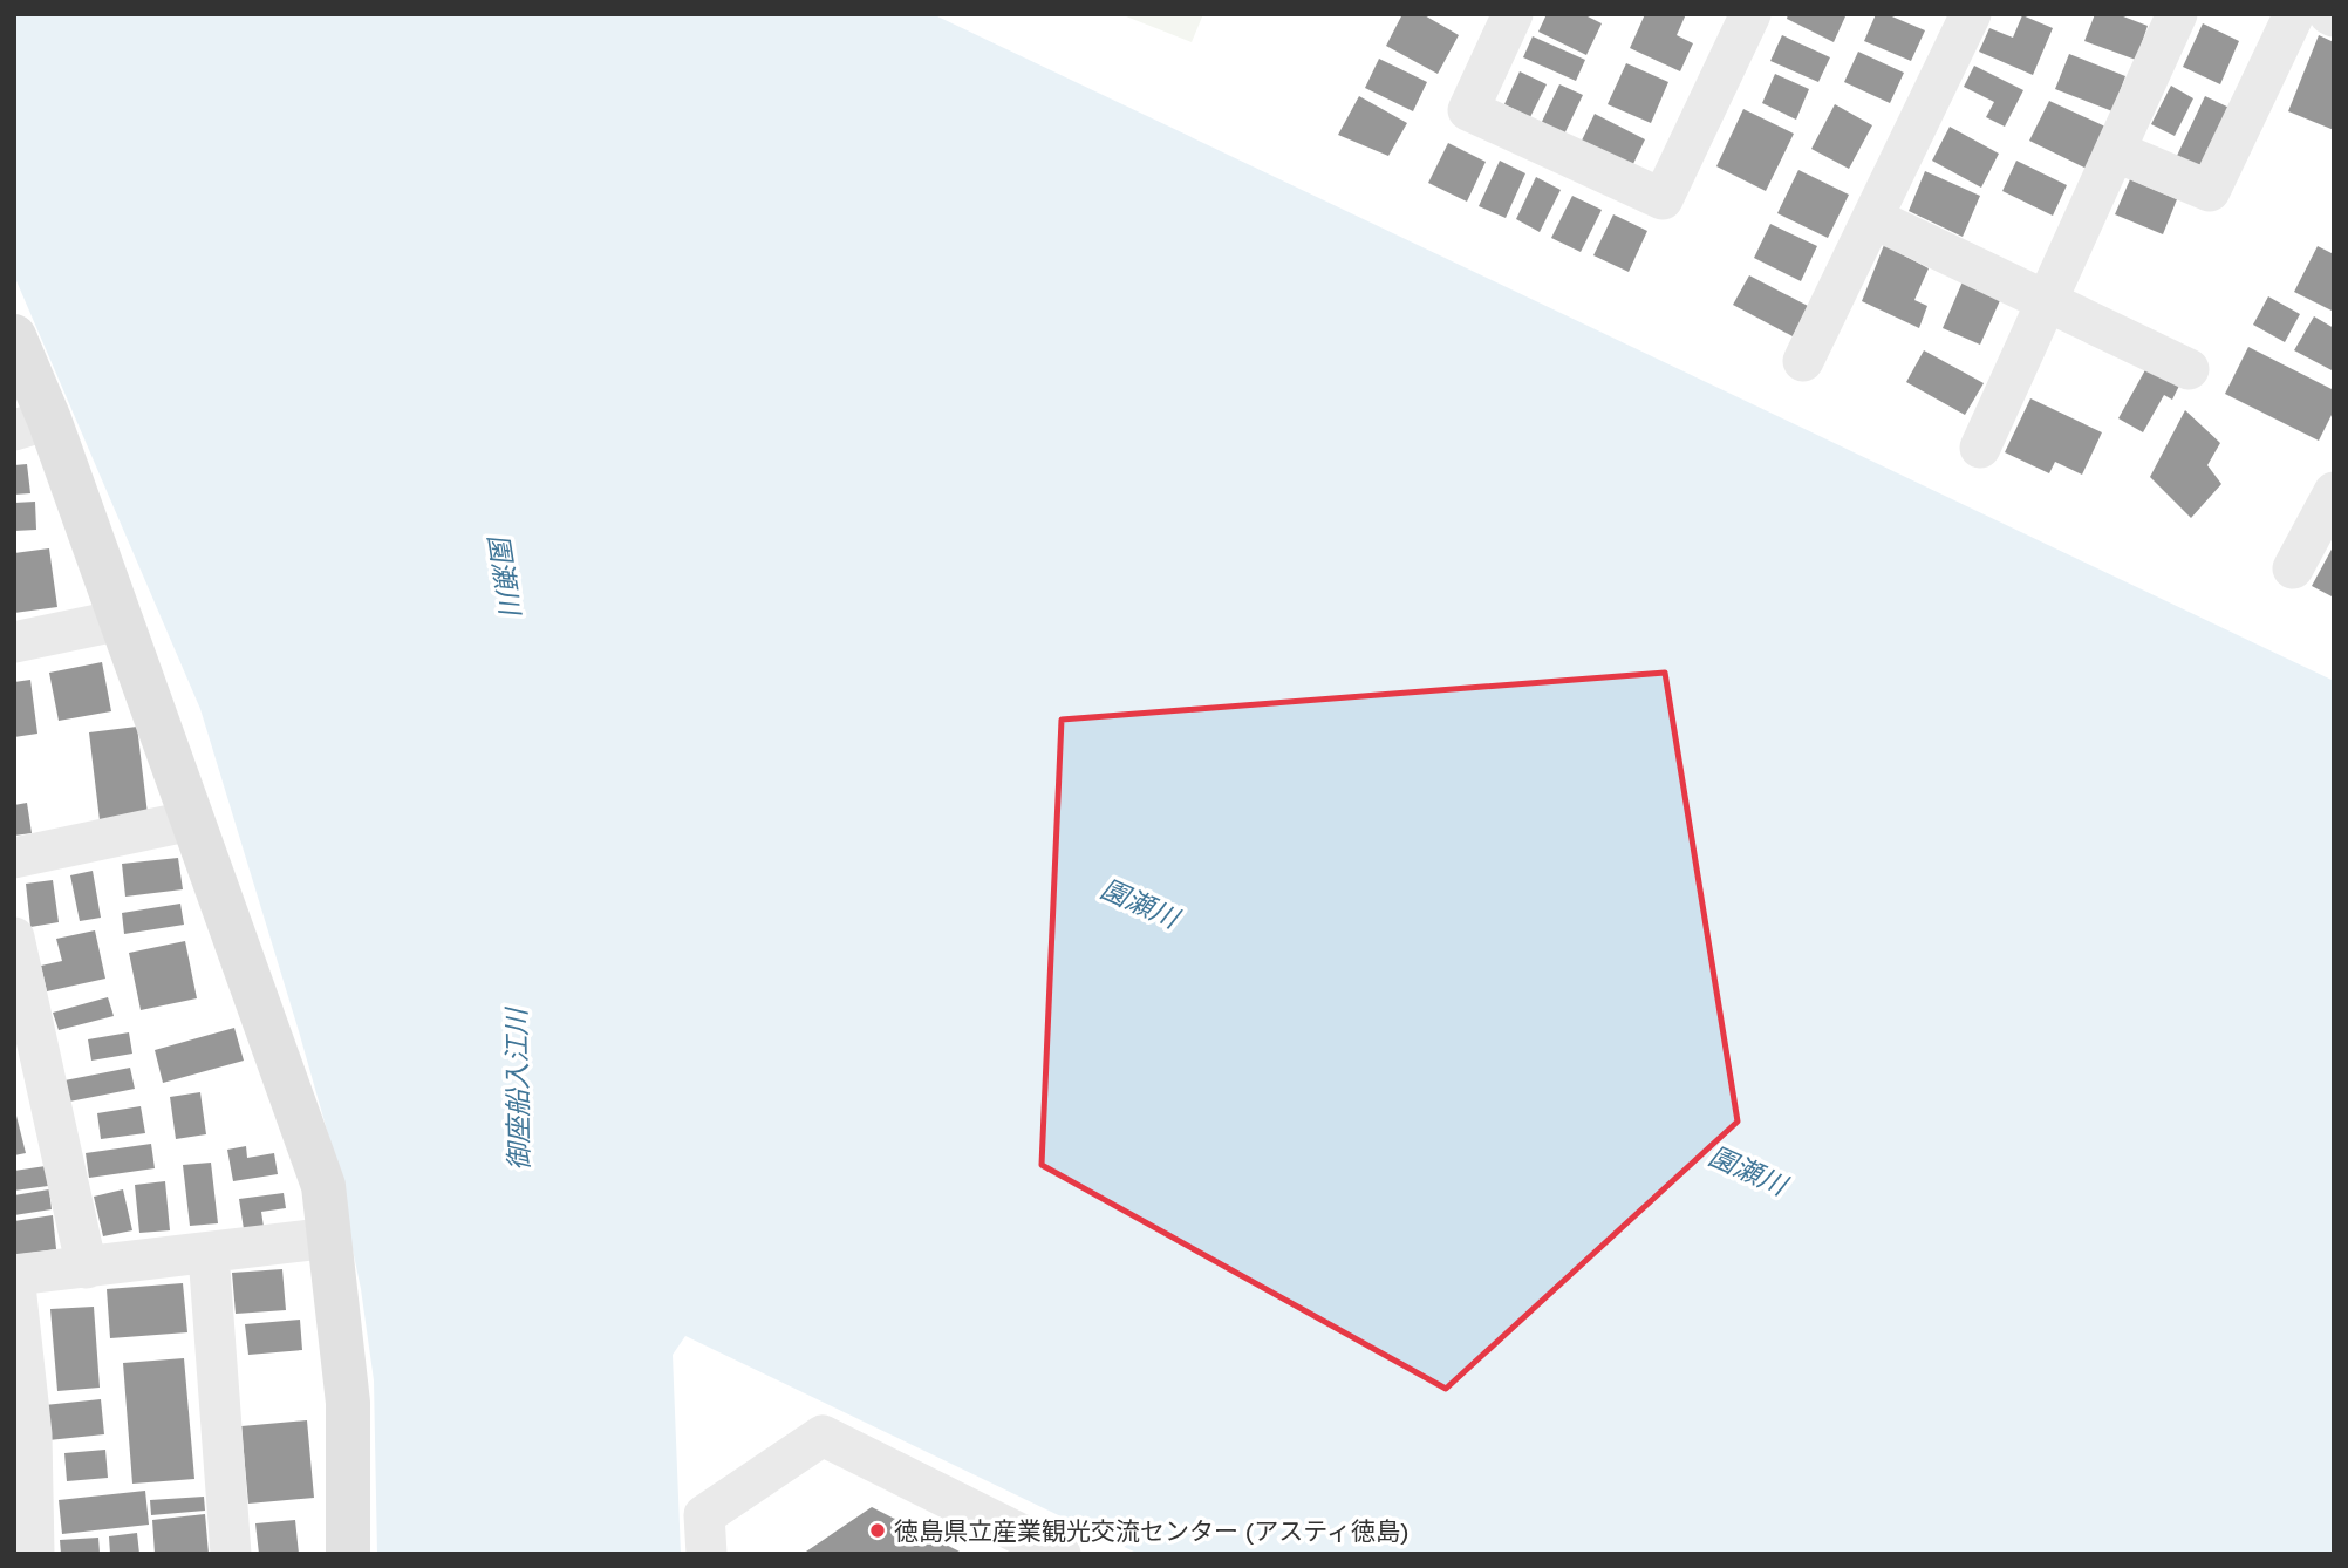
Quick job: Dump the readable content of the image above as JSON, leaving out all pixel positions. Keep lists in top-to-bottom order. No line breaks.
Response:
{"water":["園瀬川","御座船入江川"],"places":["徳島県立産業観光交流センター (アスティ徳島)"]}
